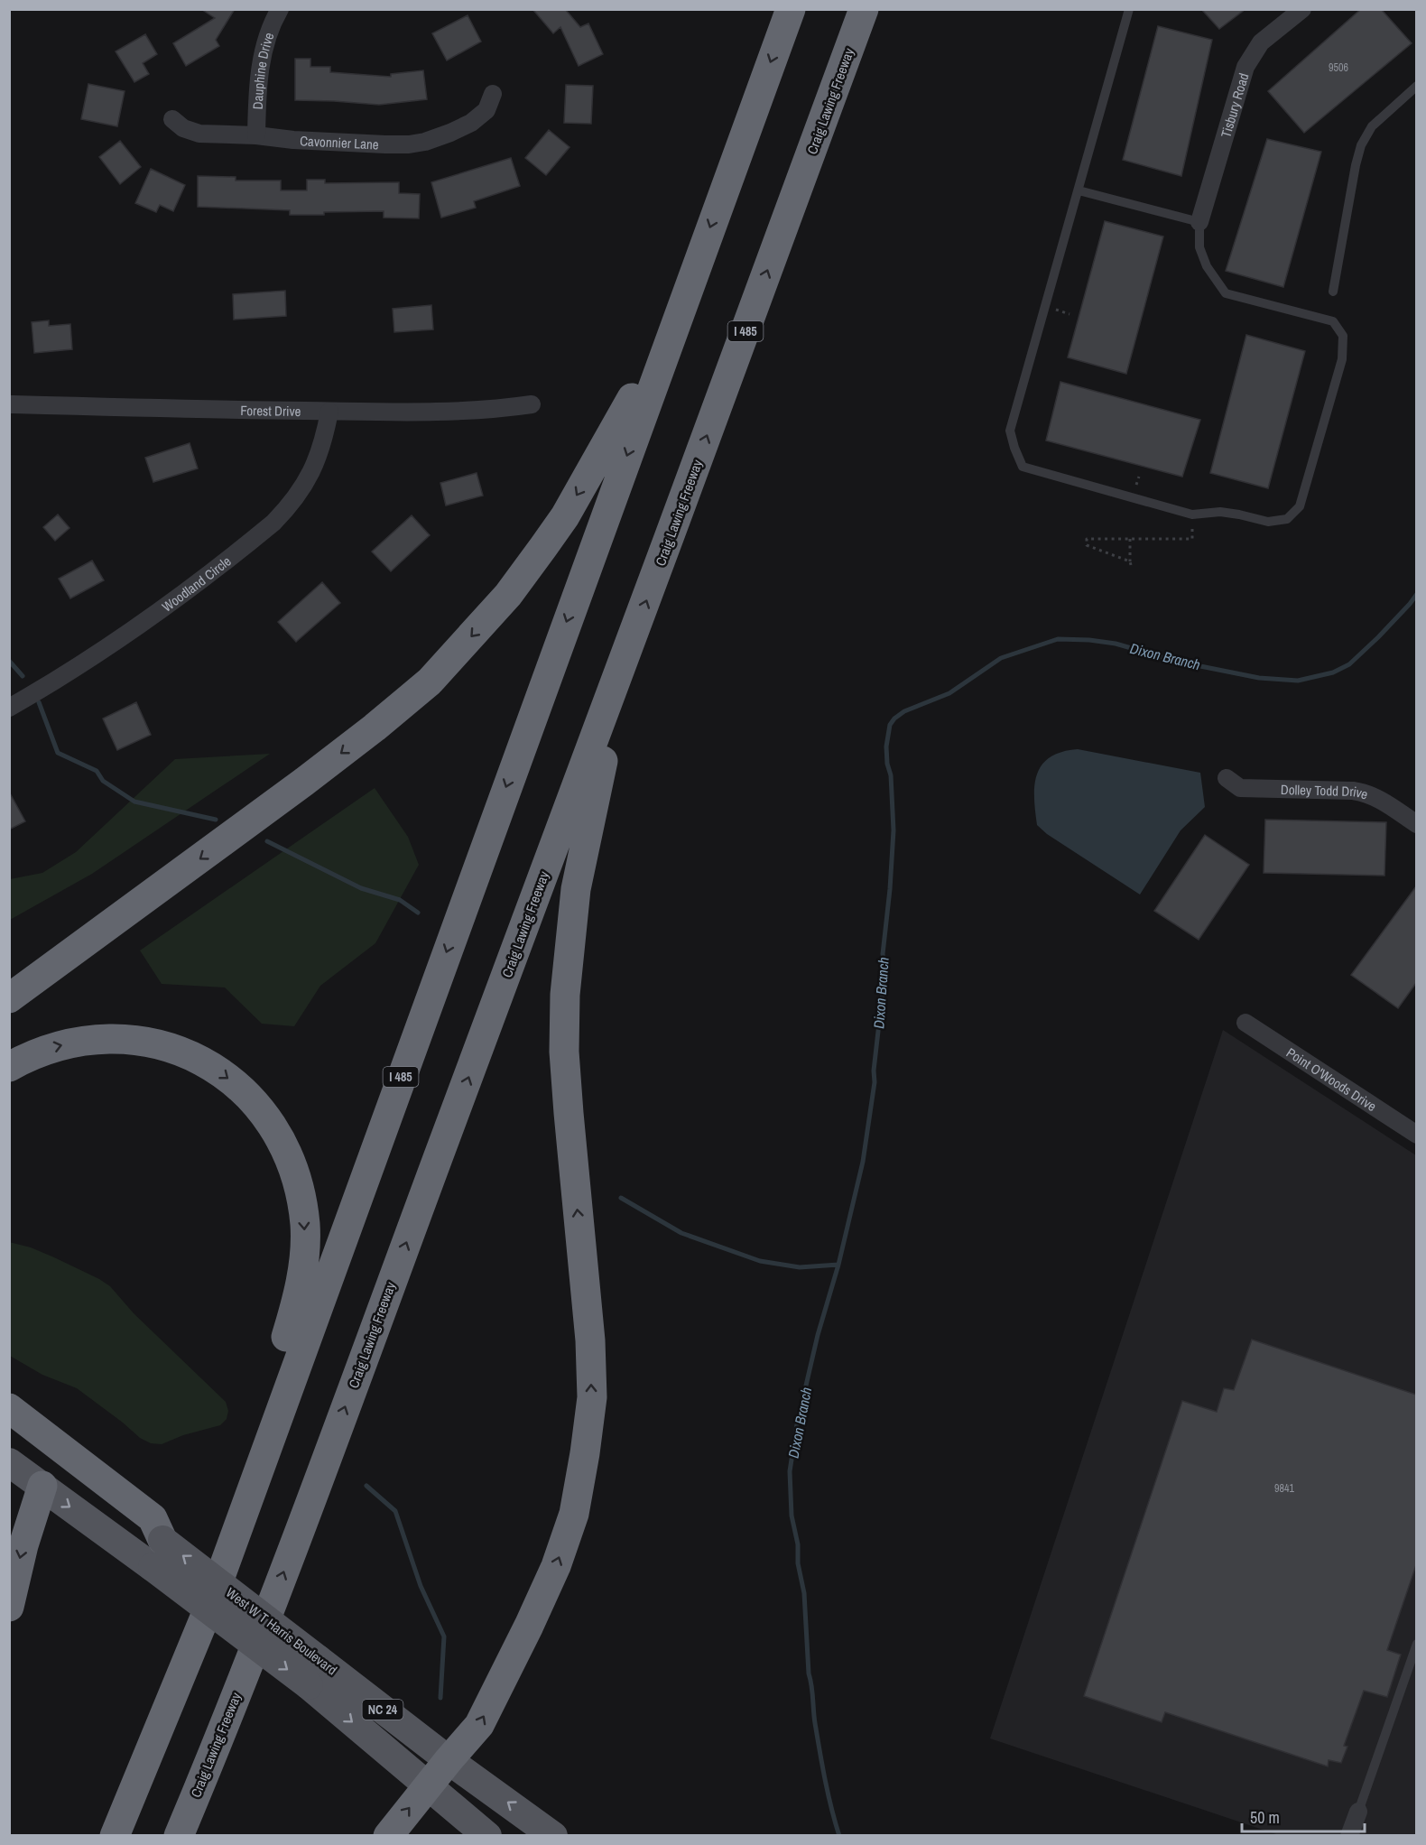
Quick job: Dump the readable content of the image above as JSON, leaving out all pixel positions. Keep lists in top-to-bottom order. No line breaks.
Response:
{"streets":{"highway":["Craig Lawing Freeway","I 485"],"main road":["West W T Harris Boulevard","NC 24"],"street":["Dauphine Drive","Tisbury Road","Cavonnier Lane","Forest Drive","Woodland Circle","Dolley Todd Drive","Point O'Woods Drive"]},"crossings":[["Dauphine Drive","Cavonnier Lane"],["Forest Drive","Woodland Circle"]],"water":["Dixon Branch"],"house_numbers":["9506","9841"],"scale_bar":"50 m"}
